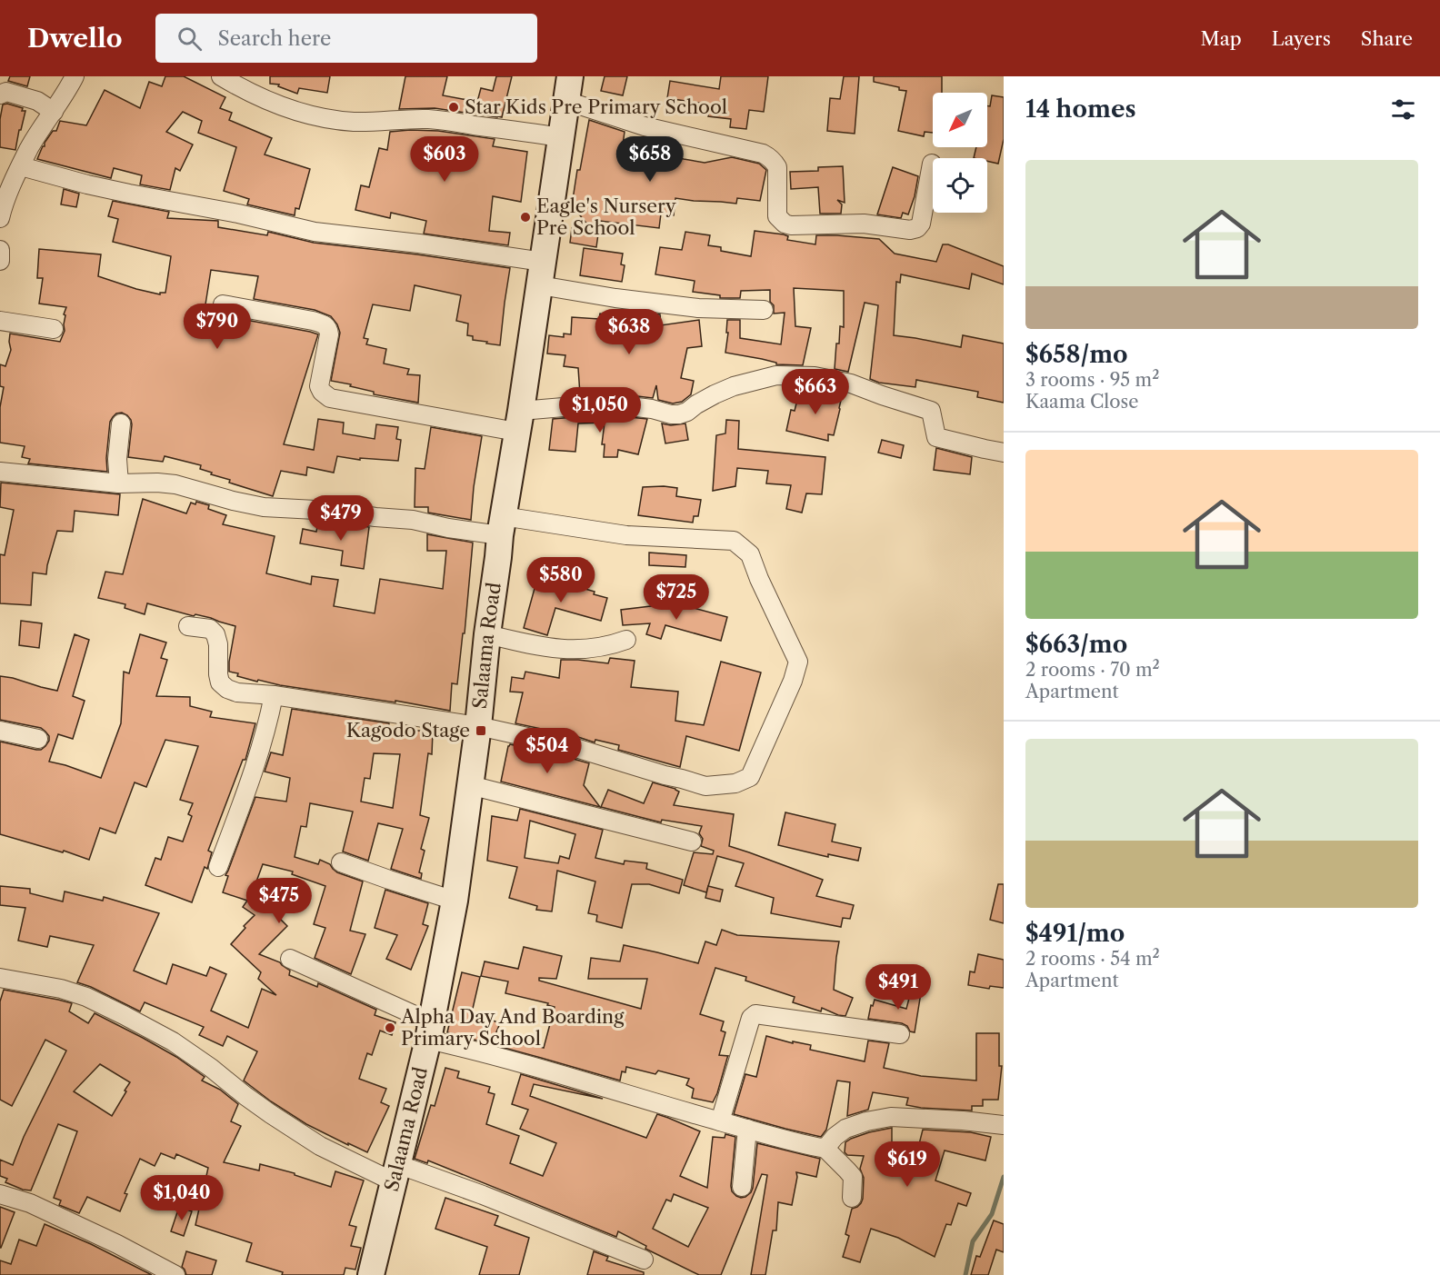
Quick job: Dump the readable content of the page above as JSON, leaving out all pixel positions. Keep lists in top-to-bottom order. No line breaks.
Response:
{"streets":{"main road":["Salaama Road"]},"places":{"other":["Star Kids Pre Primary School","Eagle's Nursery Pre School","Alpha Day And Boarding Primary School"],"transit":["Kagodo Stage"]},"north":"bottom left","page":{"header":"Dwello","search":"Search here","nav":["Map","Layers","Share"],"heading":"14 homes","price":["$603","$658","$790","$638","$663","$1,050","$479","$580","$725","$504","$475","$491","$619","$1,040"],"list":[{"name":"$658/mo","note":"3 rooms · 95 m² · Kaama Close"},{"name":"$663/mo","note":"2 rooms · 70 m² · Apartment"},{"name":"$491/mo","note":"2 rooms · 54 m² · Apartment"}]}}
